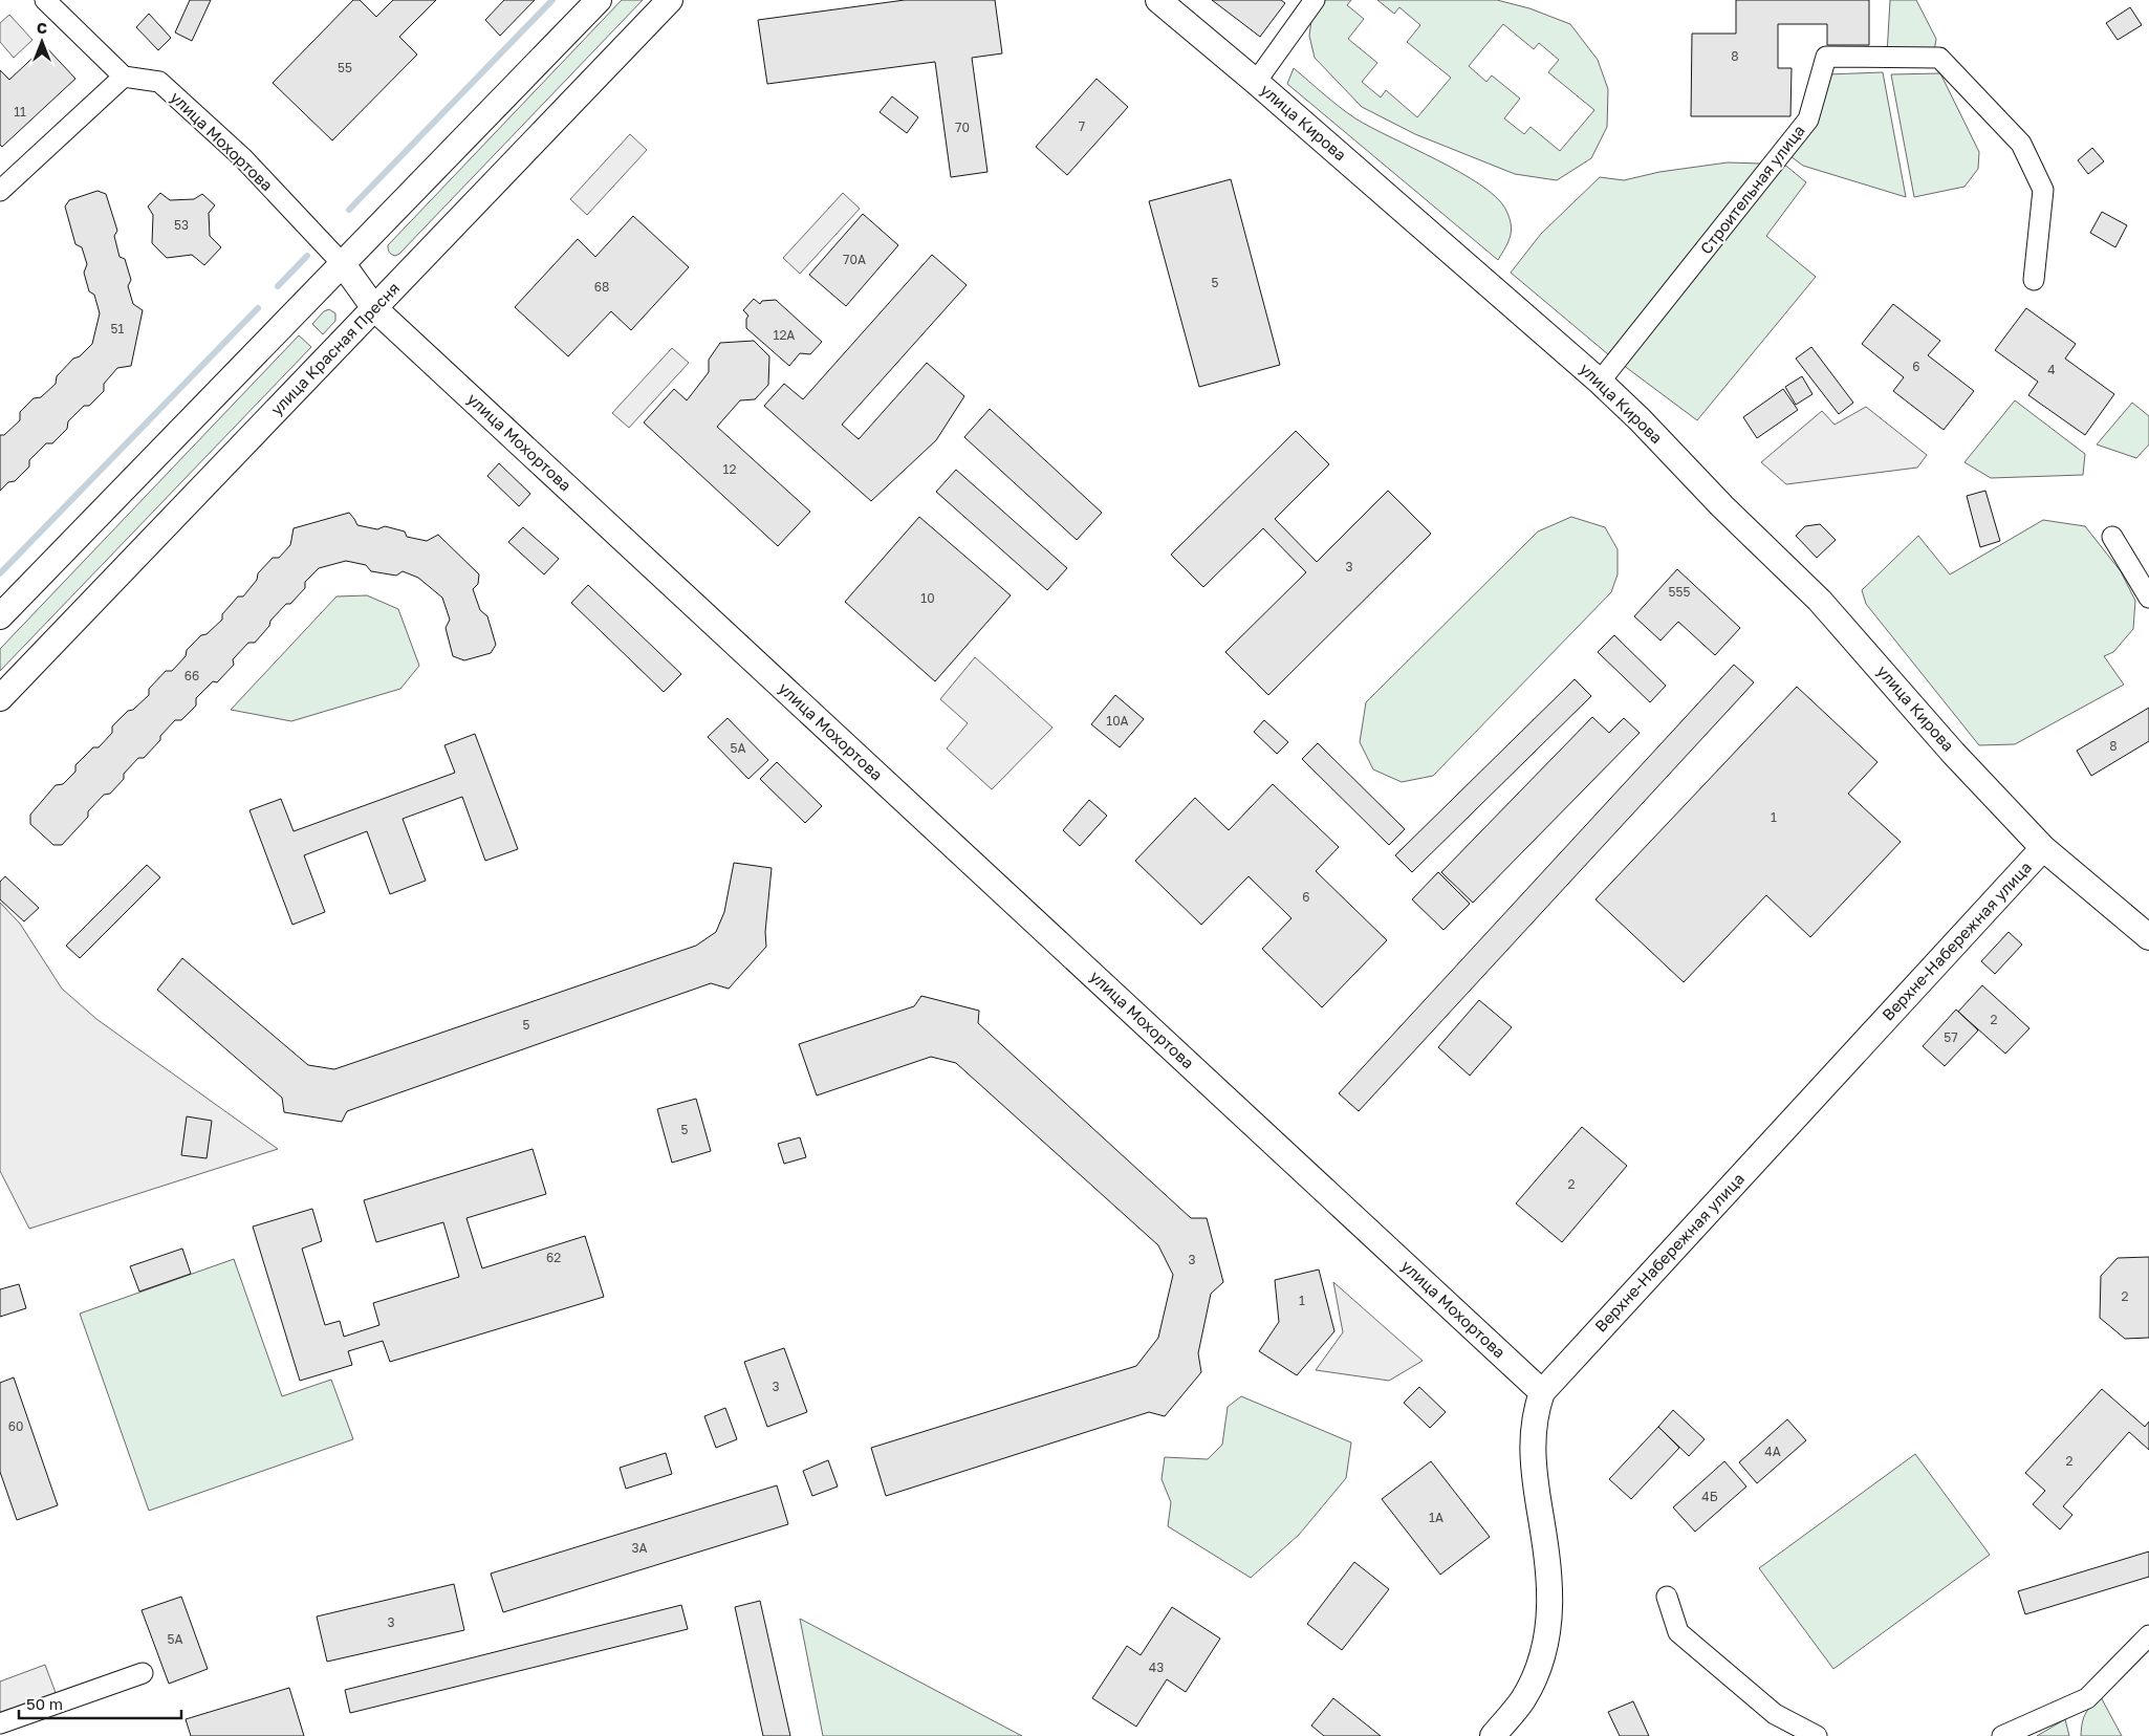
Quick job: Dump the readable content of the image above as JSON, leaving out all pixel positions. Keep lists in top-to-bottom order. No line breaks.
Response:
{"streets":{"street":["улица Кирова","улица Мохортова","Строительная улица","улица Красная Пресня","Верхне-Набережная улица"]},"crossings":[["улица Кирова","Строительная улица"],["улица Кирова","Верхне-Набережная улица"],["улица Мохортова","улица Красная Пресня"],["улица Мохортова","Верхне-Набережная улица"]],"house_numbers":["8","55","11","7","70","53","70А","5","68","51","12А","6","4","12","3","555","10","66","10А","8","5А","1","6","2","5","57","5","2","62","3","2","1","3","60","4А","2","4Б","1А","3А","3","5А","43"],"scale_bar":"50 m","north":"top"}
